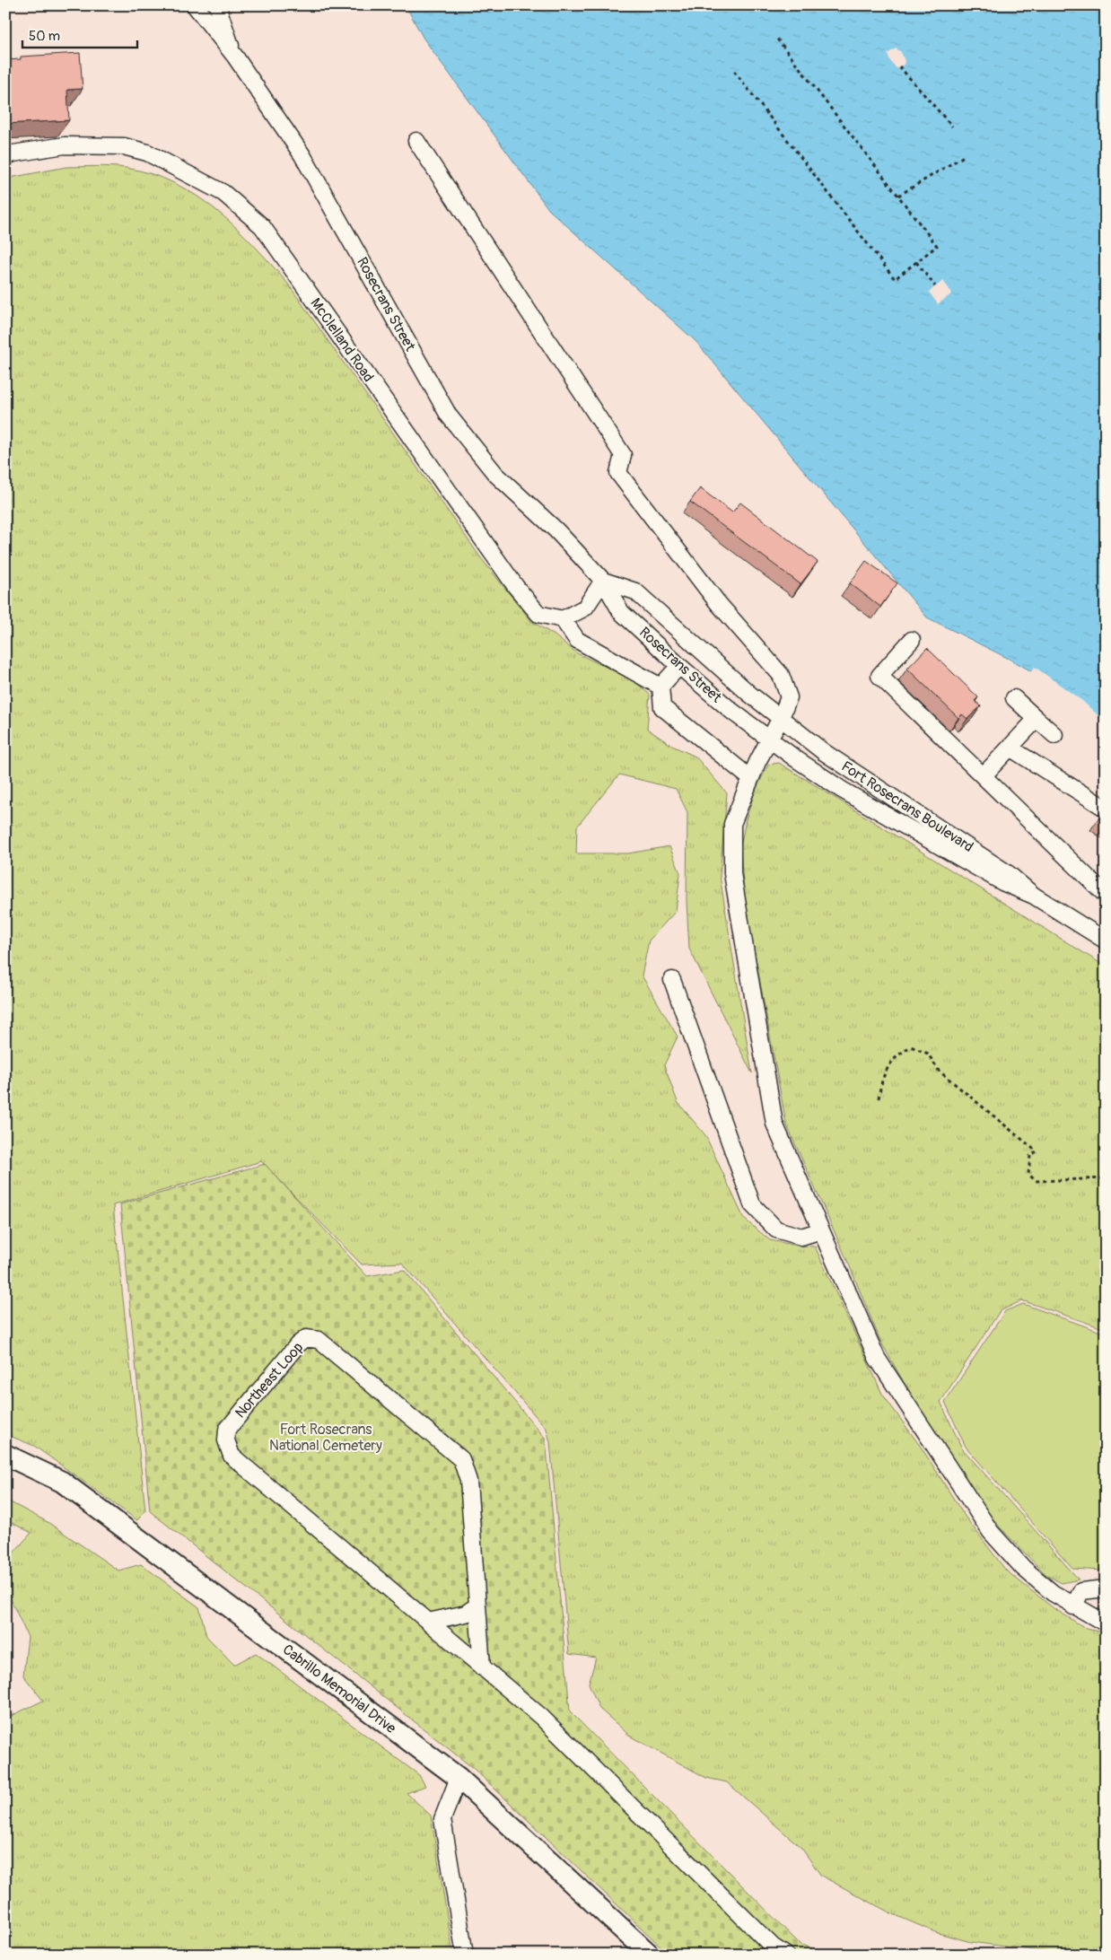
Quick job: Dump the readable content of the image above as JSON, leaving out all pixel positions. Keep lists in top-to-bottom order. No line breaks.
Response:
{"streets":{"main road":["Cabrillo Memorial Drive"],"street":["Rosecrans Street","McClelland Road","Fort Rosecrans Boulevard","Northeast Loop"]},"crossings":[["Rosecrans Street","Fort Rosecrans Boulevard"]],"parks":["Fort Rosecrans National Cemetery"],"scale_bar":"50 m"}
